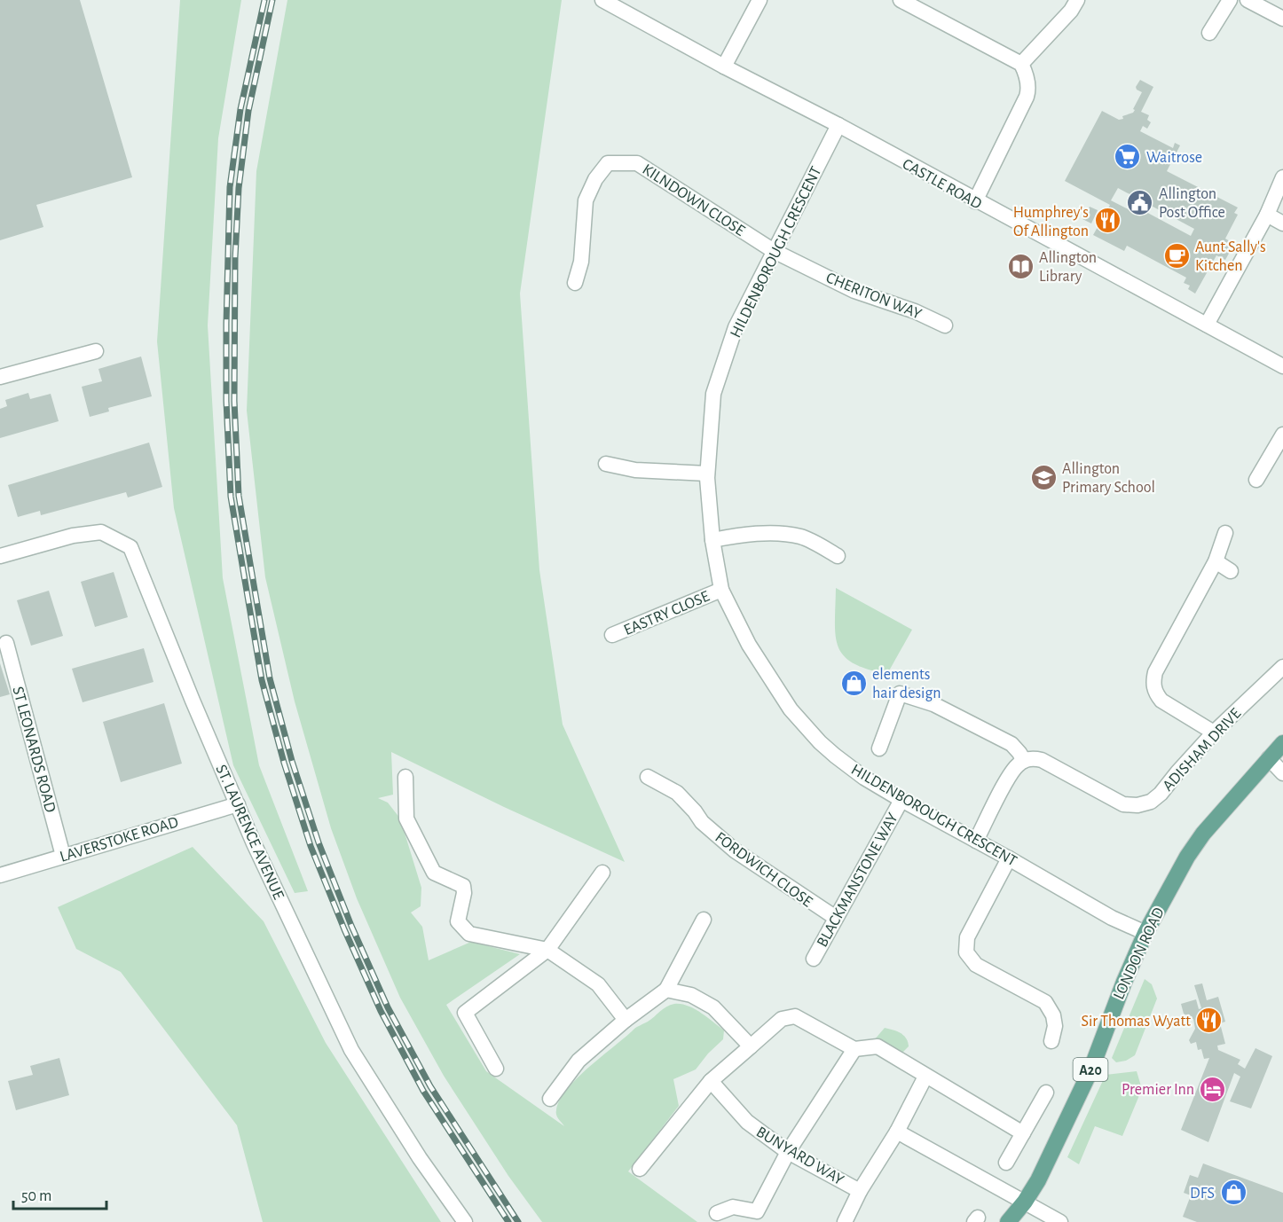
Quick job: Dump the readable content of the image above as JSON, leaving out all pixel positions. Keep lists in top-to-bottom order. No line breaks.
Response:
{"streets":{"main road":["LONDON ROAD","A20"],"street":["CASTLE ROAD","KILNDOWN CLOSE","HILDENBOROUGH CRESCENT","CHERITON WAY","EASTRY CLOSE","ST LEONARDS ROAD","ADISHAM DRIVE","ST. LAURENCE AVENUE","LAVERSTOKE ROAD","FORDWICH CLOSE","BLACKMANSTONE WAY","BUNYARD WAY"]},"crossings":[["CASTLE ROAD","HILDENBOROUGH CRESCENT"],["KILNDOWN CLOSE","HILDENBOROUGH CRESCENT"],["KILNDOWN CLOSE","CHERITON WAY"],["HILDENBOROUGH CRESCENT","CHERITON WAY"],["HILDENBOROUGH CRESCENT","EASTRY CLOSE"],["HILDENBOROUGH CRESCENT","BLACKMANSTONE WAY"],["HILDENBOROUGH CRESCENT","LONDON ROAD"],["ST LEONARDS ROAD","LAVERSTOKE ROAD"],["ST. LAURENCE AVENUE","LAVERSTOKE ROAD"],["FORDWICH CLOSE","BLACKMANSTONE WAY"],["LONDON ROAD","A20"]],"places":{"supermarket":["Waitrose"],"public building":["Allington Post Office"],"restaurant":["Humphrey's Of Allington","Sir Thomas Wyatt"],"cafe":["Aunt Sally's Kitchen"],"library":["Allington Library"],"school or university":["Allington Primary School"],"shop":["elements hair design","DFS"],"hotel":["Premier Inn"]},"scale_bar":"50 m"}
